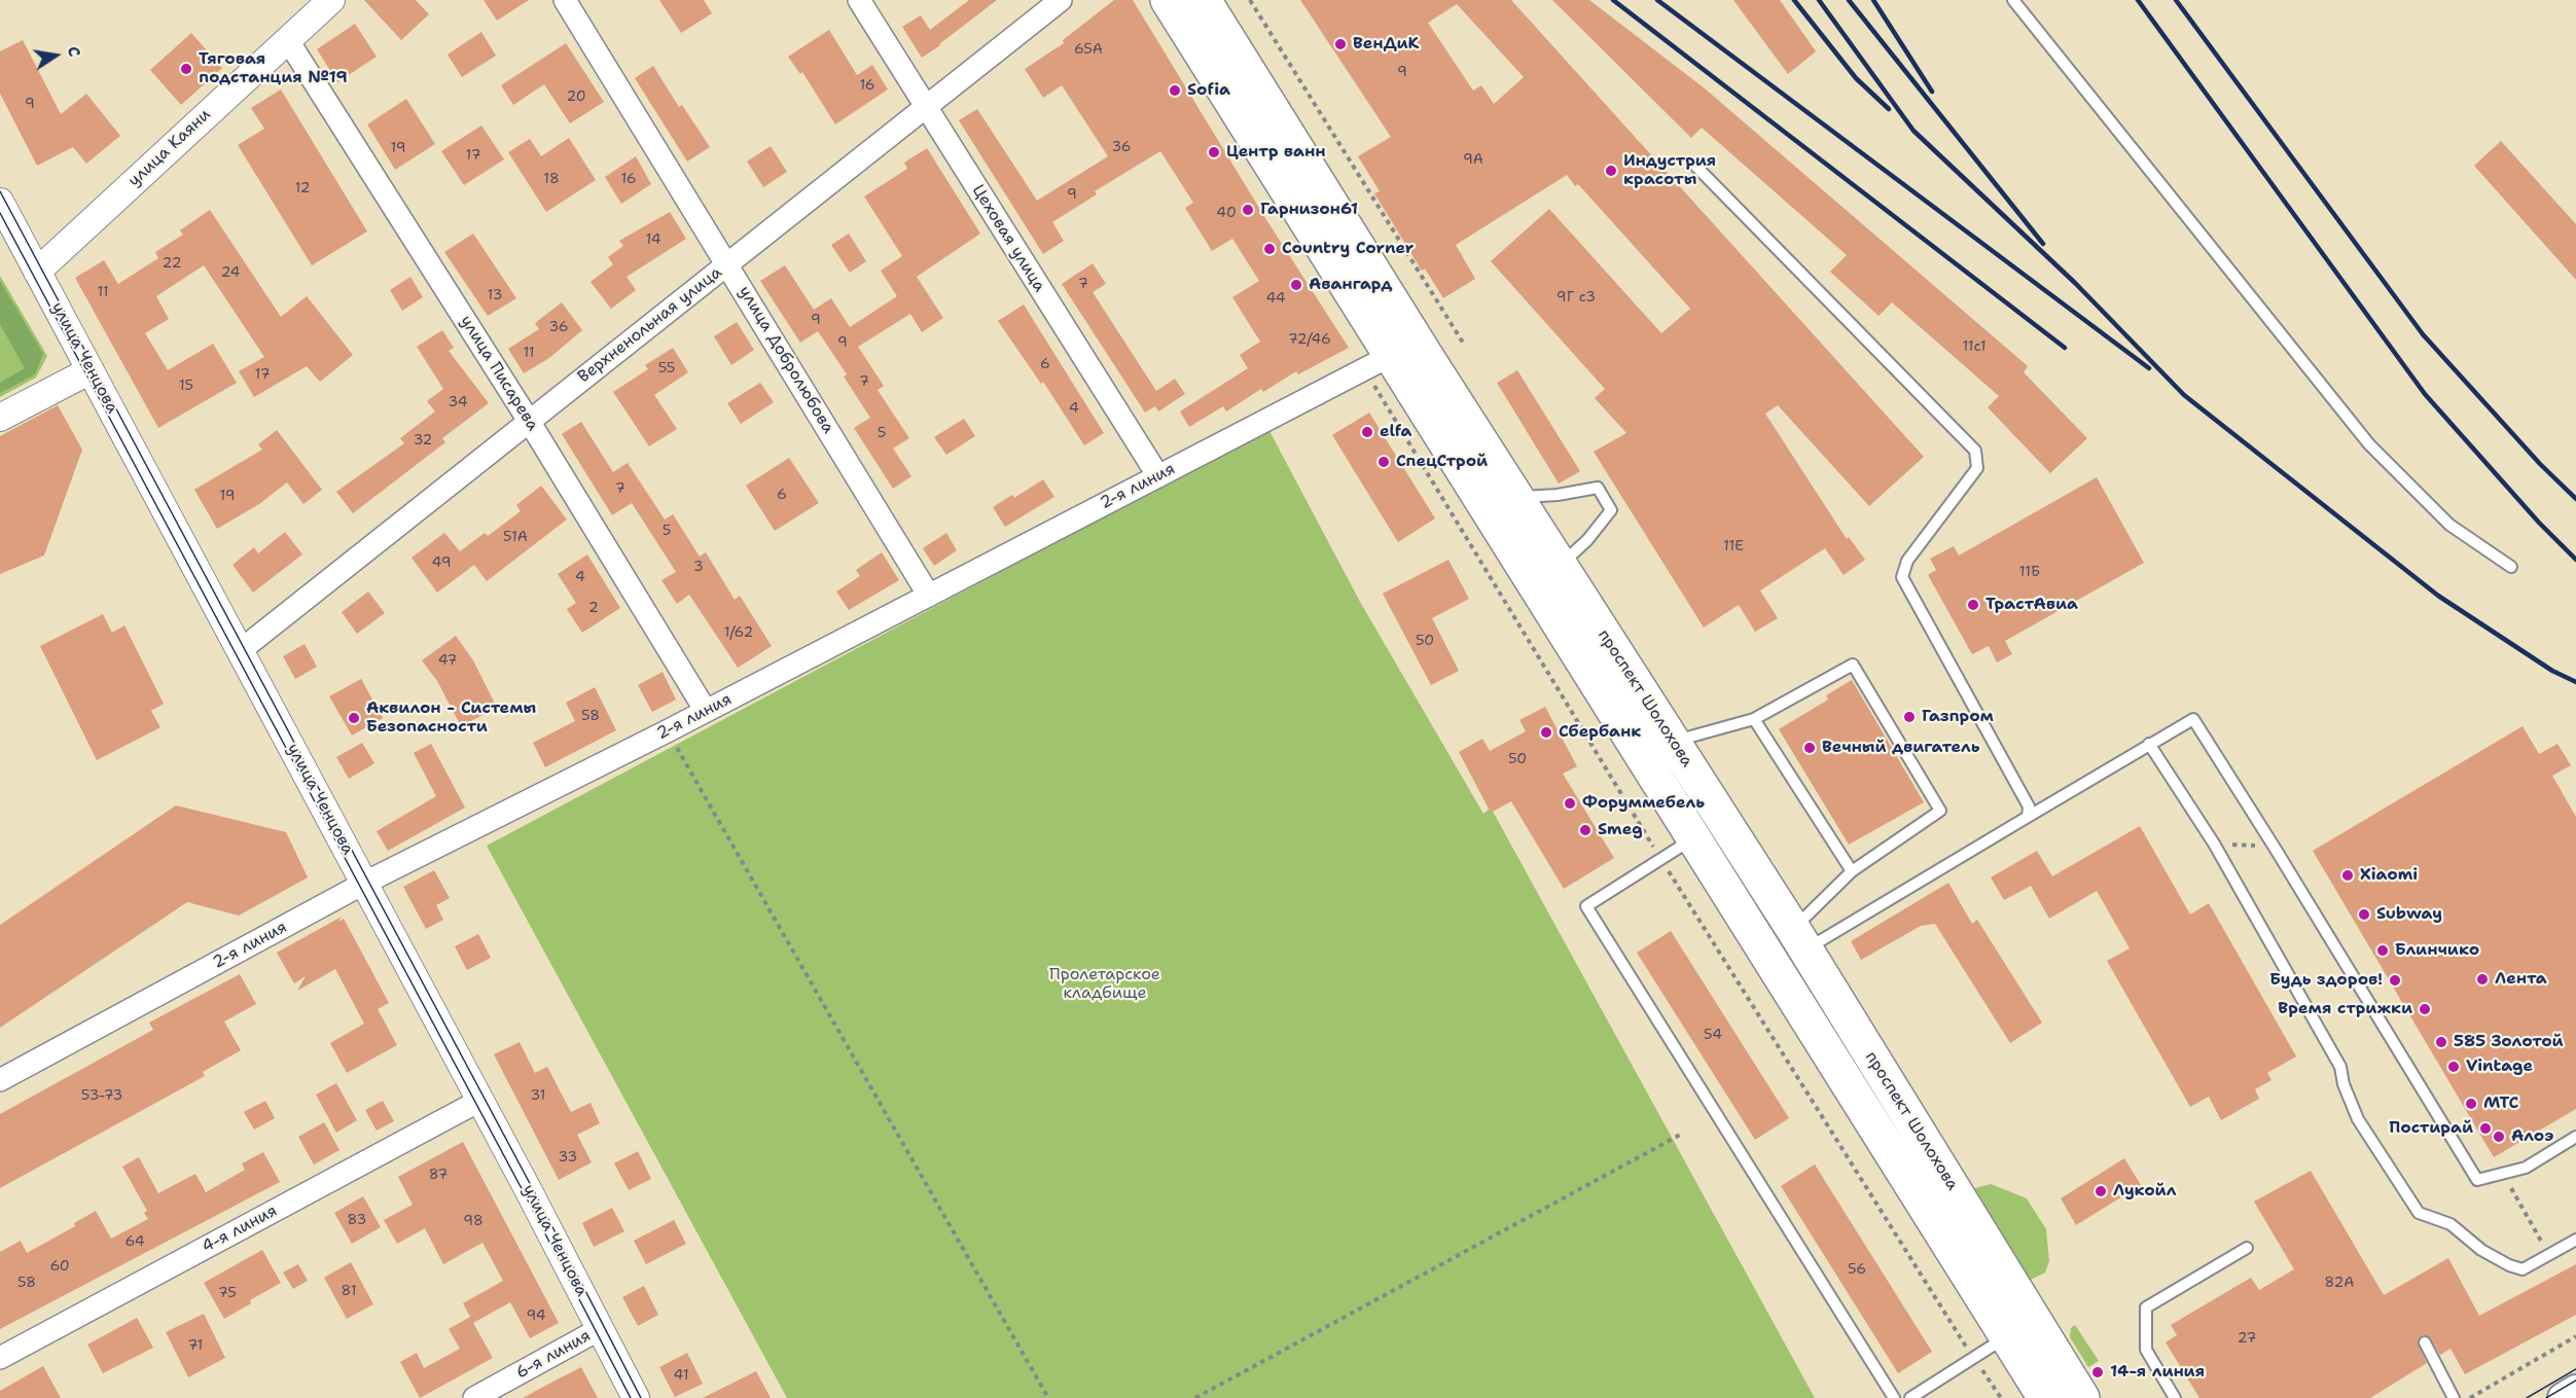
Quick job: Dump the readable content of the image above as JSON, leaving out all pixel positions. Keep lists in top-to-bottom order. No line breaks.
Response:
{"streets":{"main road":["проспект Шолохова"],"street":["улица Каяни","Цеховая улица","Верхненольная улица","улица Ченцова","улица Добролюбова","улица Писарева","2-я линия","4-я линия","6-я линия"]},"crossings":[["улица Каяни","улица Ченцова"],["улица Каяни","улица Писарева"],["Цеховая улица","Верхненольная улица"],["Цеховая улица","2-я линия"],["Верхненольная улица","улица Ченцова"],["Верхненольная улица","улица Добролюбова"],["Верхненольная улица","улица Писарева"],["улица Ченцова","2-я линия"],["улица Ченцова","4-я линия"],["улица Ченцова","6-я линия"],["улица Добролюбова","2-я линия"],["улица Писарева","2-я линия"],["2-я линия","проспект Шолохова"]],"parks":["Пролетарское кладбище"],"places":["ВенДиК","Тяговая подстанция №19","Sofia","Центр ванн","Индустрия красоты","Гарнизон61","Country Corner","Авангард","elfa","СпецСтрой","ТрастАвиа","Газпром","Аквилон - Системы Безопасности","Сбербанк","Вечный двигатель","Форуммебель","Smeg","Xiaomi","Subway","Блинчико","Лента","Будь здоров!","Время стрижки","585 Золотой","Vintage","МТС","Постирай","Алоэ","Лукойл","14-я линия"],"house_numbers":["65А","9","16","20","9","36","19","17","9А","18","16","12","9","40","14","22","24","7","11","13","9Г с3","44","9","36","72/46","9","11с1","11","6","55","17","7","15","34","4","5","32","7","6","19","5","51А","11Е","49","3","11Б","4","2","1/62","50","47","58","50","54","53-73","31","33","87","83","98","64","60","56","58","82А","81","75","94","27","71","41"],"north":"right"}
